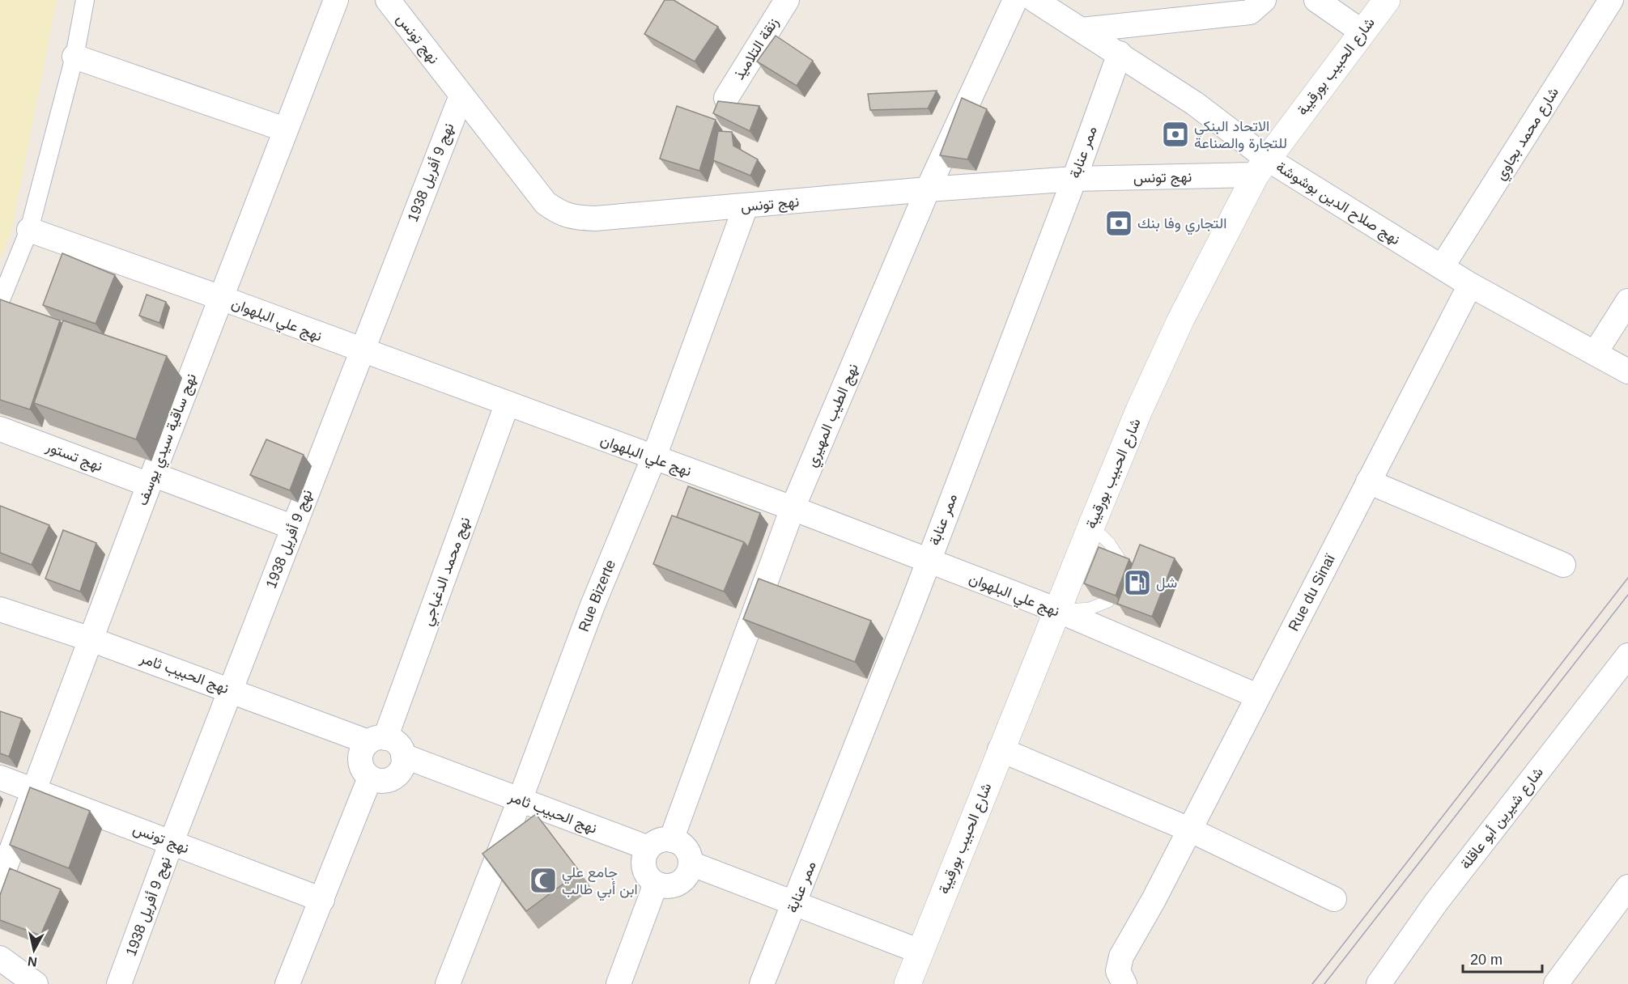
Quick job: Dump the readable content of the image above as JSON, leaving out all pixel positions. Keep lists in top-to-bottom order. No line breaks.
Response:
{"streets":{"main road":["شارع الحبيب بورقيبة"],"street":["نهج تونس","زنقة التلاميذ","شارع محمد بجاوي","ممر عنابة","نهج 9 أفريل 1938","نهج صلاح الدين بوشوشة","نهج علي البلهوان","نهج الطيب المهيري","نهج ساقية سيدي يوسف","نهج تستور","نهج محمد الدغباجي","Rue du Sinaï","Rue Bizerte","نهج الحبيب ثامر","شارع شيرين أبو عاقلة"]},"crossings":[["نهج تونس","شارع الحبيب بورقيبة"],["نهج تونس","ممر عنابة"],["نهج تونس","نهج 9 أفريل 1938"],["نهج تونس","نهج صلاح الدين بوشوشة"],["نهج تونس","نهج الطيب المهيري"],["نهج تونس","نهج ساقية سيدي يوسف"],["نهج تونس","Rue Bizerte"],["شارع الحبيب بورقيبة","نهج صلاح الدين بوشوشة"],["شارع الحبيب بورقيبة","نهج علي البلهوان"],["شارع محمد بجاوي","نهج صلاح الدين بوشوشة"],["ممر عنابة","نهج صلاح الدين بوشوشة"],["ممر عنابة","نهج علي البلهوان"],["نهج 9 أفريل 1938","نهج علي البلهوان"],["نهج 9 أفريل 1938","نهج تستور"],["نهج 9 أفريل 1938","نهج الحبيب ثامر"],["نهج صلاح الدين بوشوشة","Rue du Sinaï"],["نهج علي البلهوان","نهج الطيب المهيري"],["نهج علي البلهوان","نهج ساقية سيدي يوسف"],["نهج علي البلهوان","نهج محمد الدغباجي"],["نهج علي البلهوان","Rue du Sinaï"],["نهج علي البلهوان","Rue Bizerte"],["نهج الطيب المهيري","نهج الحبيب ثامر"],["نهج ساقية سيدي يوسف","نهج تستور"],["نهج ساقية سيدي يوسف","نهج الحبيب ثامر"],["نهج محمد الدغباجي","نهج الحبيب ثامر"],["Rue Bizerte","نهج الحبيب ثامر"]],"places":{"bank":["الاتحاد البنكي للتجارة والصناعة","التجاري وفا بنك"],"fuel station":["شل"],"mosque":["جامع علي ابن أبي طالب"]},"scale_bar":"20 m","north":"bottom"}
